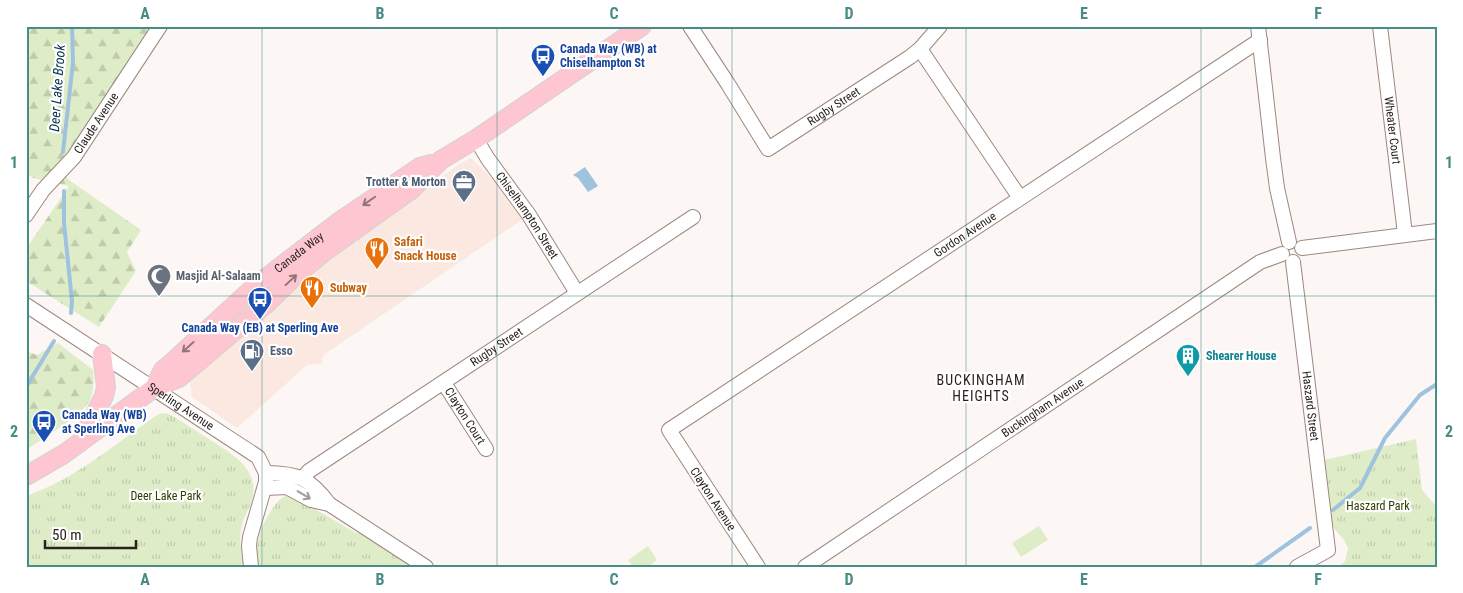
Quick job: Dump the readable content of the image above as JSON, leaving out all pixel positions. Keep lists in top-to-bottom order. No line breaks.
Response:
{"streets":{"main road":["Canada Way"],"street":["Rugby Street","Claude Avenue","Wheater Court","Chiselhampton Street","Gordon Avenue","Sperling Avenue","Haszard Street","Buckingham Avenue","Clayton Court","Clayton Avenue"]},"crossings":[["Rugby Street","Chiselhampton Street"],["Rugby Street","Clayton Court"],["Chiselhampton Street","Canada Way"],["Gordon Avenue","Haszard Street"],["Gordon Avenue","Clayton Avenue"],["Canada Way","Sperling Avenue"],["Haszard Street","Buckingham Avenue"]],"districts":["BUCKINGHAM HEIGHTS"],"water":["Deer Lake Brook"],"parks":["Deer Lake Park","Haszard Park"],"places":{"bus stop":["Canada Way (WB) at Chiselhampton St","Canada Way (EB) at Sperling Ave","Canada Way (WB) at Sperling Ave"],"office":["Trotter & Morton"],"restaurant":["Safari Snack House","Subway"],"mosque":["Masjid Al-Salaam"],"fuel station":["Esso"],"building":["Shearer House"]},"scale_bar":"50 m","grid":{"columns":["A","B","C","D","E","F"],"rows":["1","2"]}}
